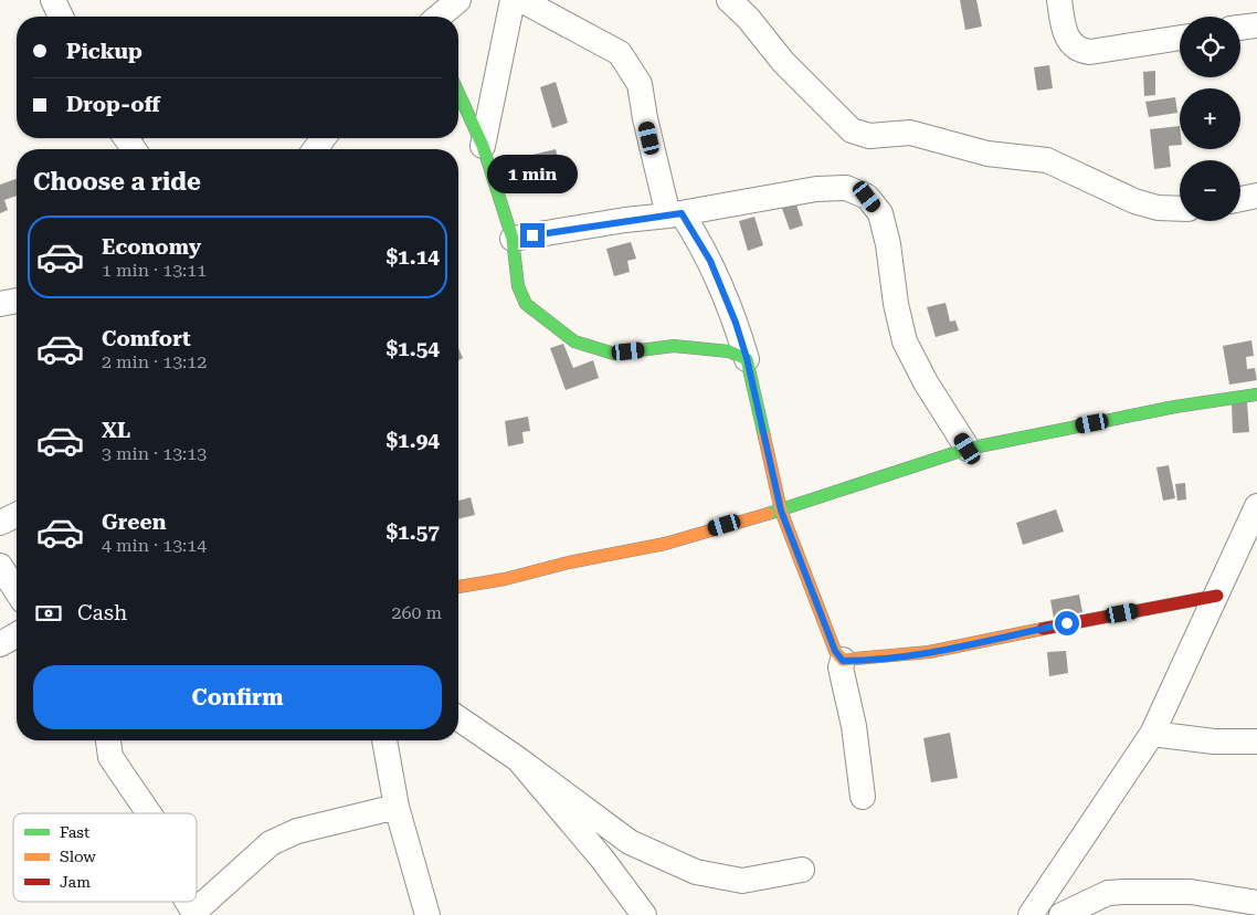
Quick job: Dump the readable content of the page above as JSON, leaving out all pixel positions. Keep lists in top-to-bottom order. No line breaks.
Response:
{"legend":["Fast","Slow","Jam"],"page":{"map_buttons":["+","−"],"banner":["Pickup","Drop-off"],"heading":"Choose a ride","bubble":"1 min","list":[{"name":"Economy","note":"1 min · 13:11","value":"$1.14"},{"name":"Comfort","note":"2 min · 13:12","value":"$1.54"},{"name":"XL","note":"3 min · 13:13","value":"$1.94"},{"name":"Green","note":"4 min · 13:14","value":"$1.57"}],"pay":["Cash","260 m"],"buttons":"Confirm"}}
